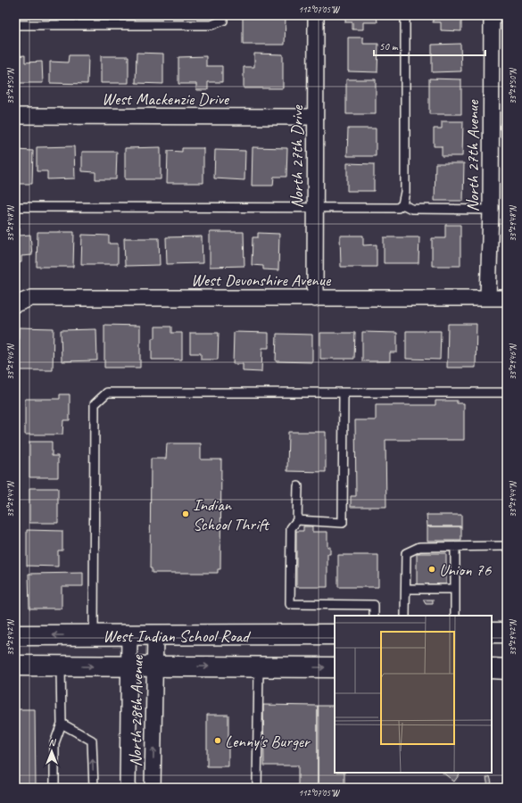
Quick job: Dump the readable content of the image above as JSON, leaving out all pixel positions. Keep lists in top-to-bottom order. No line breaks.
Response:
{"streets":{"main road":["West Indian School Road"],"street":["West Mackenzie Drive","North 27th Avenue","North 27th Drive","West Devonshire Avenue","North 28th Avenue"]},"crossings":[["West Mackenzie Drive","North 27th Drive"],["North 27th Avenue","West Devonshire Avenue"],["North 27th Drive","West Devonshire Avenue"],["West Indian School Road","North 28th Avenue"]],"places":["Indian School Thrift","Union 76","Lenny's Burger"],"scale_bar":"50 m","north":"top","coordinates":["112°07'05\"W","33°29'50\"N","33°29'48\"N","33°29'46\"N","33°29'44\"N","33°29'42\"N"]}
